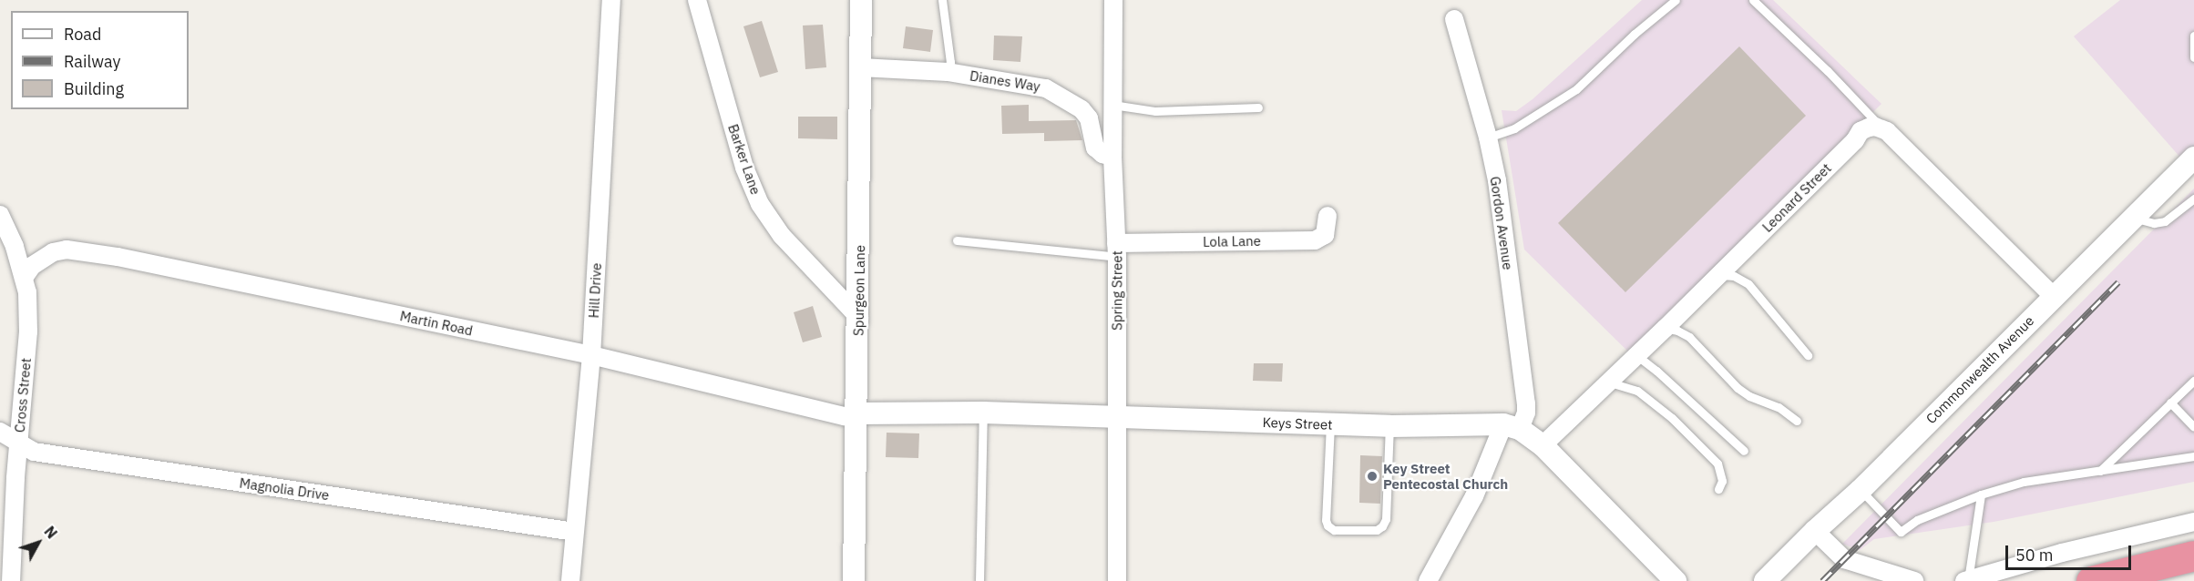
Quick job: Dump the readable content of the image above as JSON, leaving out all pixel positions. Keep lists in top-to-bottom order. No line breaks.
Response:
{"streets":{"street":["Dianes Way","Barker Lane","Leonard Street","Gordon Avenue","Lola Lane","Hill Drive","Spurgeon Lane","Spring Street","Martin Road","Commonwealth Avenue","Cross Street","Keys Street","Magnolia Drive"]},"crossings":[["Dianes Way","Spurgeon Lane"],["Dianes Way","Spring Street"],["Barker Lane","Spurgeon Lane"],["Gordon Avenue","Keys Street"],["Lola Lane","Spring Street"],["Hill Drive","Martin Road"],["Hill Drive","Magnolia Drive"],["Spurgeon Lane","Martin Road"],["Spurgeon Lane","Keys Street"],["Spring Street","Keys Street"],["Martin Road","Cross Street"],["Martin Road","Keys Street"],["Cross Street","Magnolia Drive"]],"places":["Key Street Pentecostal Church"],"legend":["Road","Railway","Building"],"scale_bar":"50 m","north":"top right"}
